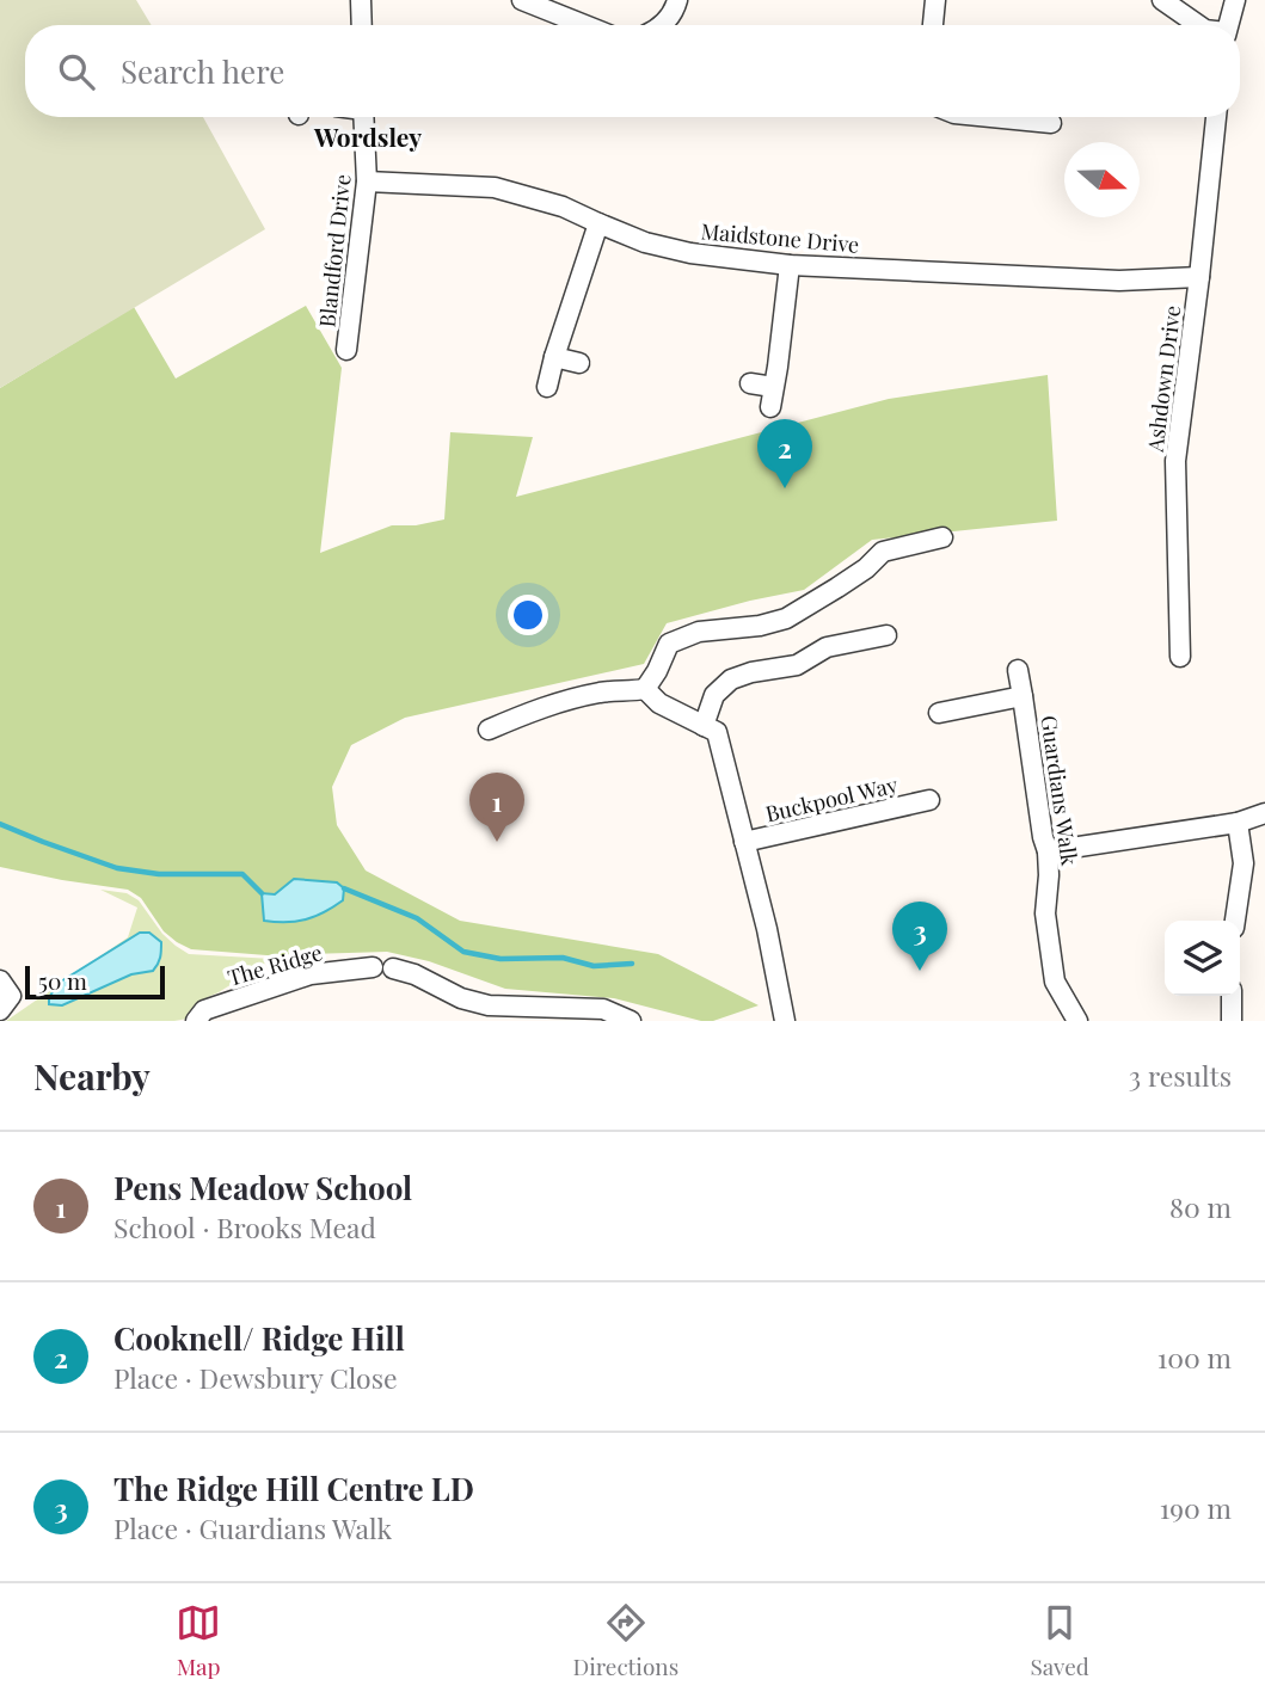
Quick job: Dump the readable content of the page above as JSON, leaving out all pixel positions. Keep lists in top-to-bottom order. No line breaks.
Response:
{"streets":{"street":["Maidstone Drive","Blandford Drive","Ashdown Drive","Guardians Walk","Buckpool Way","The Ridge"]},"crossings":[["Maidstone Drive","Blandford Drive"],["Maidstone Drive","Ashdown Drive"]],"districts":["Wordsley"],"scale_bar":"50 m","north":"right","page":{"search":"Search here","pins":["2","1","3"],"scale":"50 m","heading":["Nearby","3 results"],"list":[{"mark":"1","name":"Pens Meadow School","note":"School · Brooks Mead","value":"80 m"},{"mark":"2","name":"Cooknell/ Ridge Hill","note":"Place · Dewsbury Close","value":"100 m"},{"mark":"3","name":"The Ridge Hill Centre LD","note":"Place · Guardians Walk","value":"190 m"}],"nav":["Map","Directions","Saved"]}}
